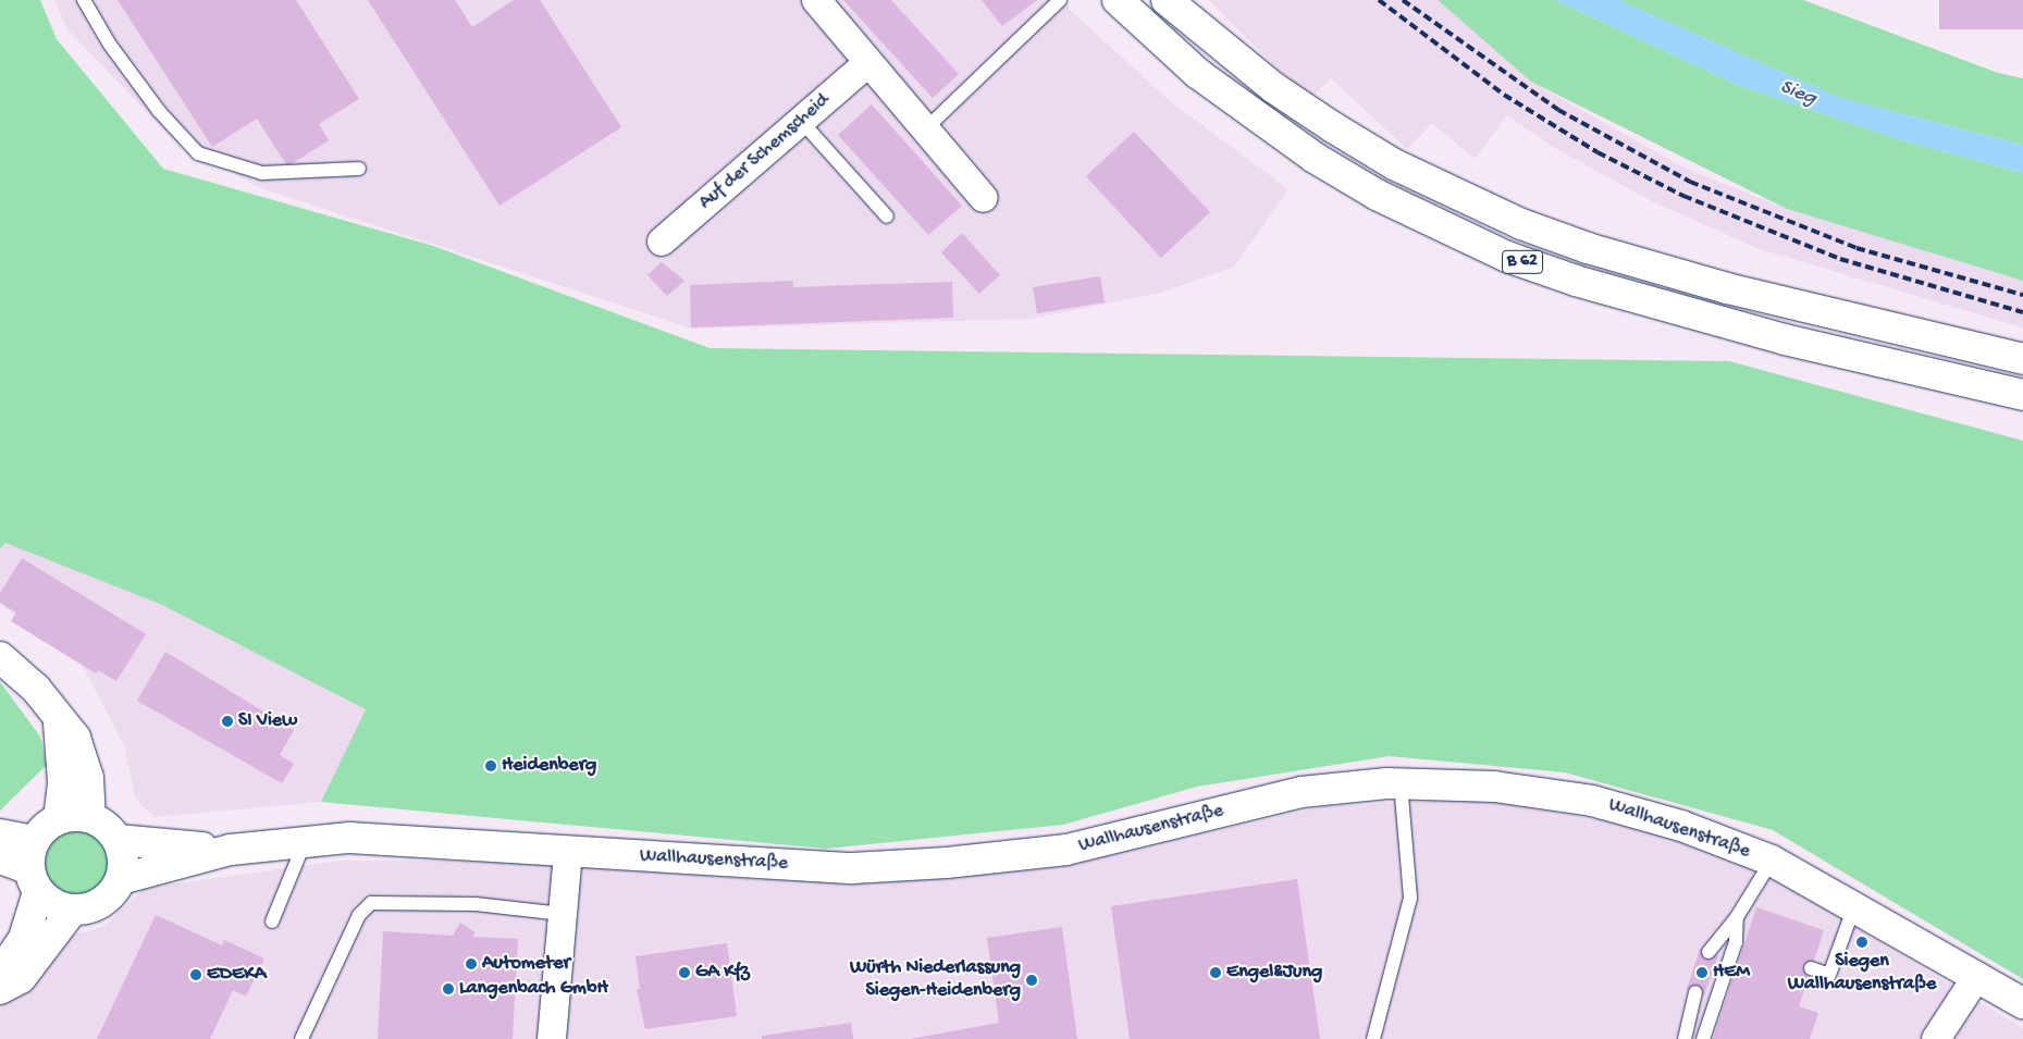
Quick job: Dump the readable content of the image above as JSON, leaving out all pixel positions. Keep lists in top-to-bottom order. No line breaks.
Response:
{"streets":{"main road":["B 62","Wallhausenstraße"],"street":["Auf der Schemscheid"]},"water":["Sieg"],"places":["SI View","Heidenberg","Siegen Wallhausenstraße","Autometer","GA Kfz","Engel&Jung","HEM","EDEKA","Würth Niederlassung Siegen-Heidenberg","Langenbach GmbH"]}
